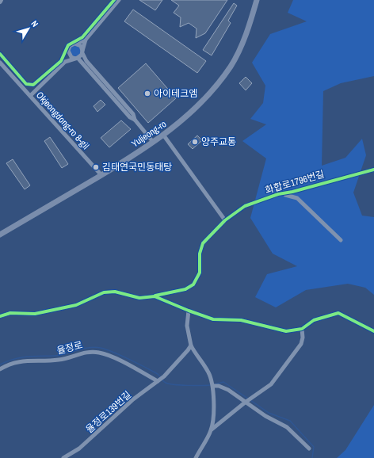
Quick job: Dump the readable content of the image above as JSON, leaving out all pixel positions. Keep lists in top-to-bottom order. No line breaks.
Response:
{"streets":{"main road":["Yuljeong-ro"],"street":["Okjeongdong-ro 8-gil","화합로1796번길","율정로","율정로139번길"]},"crossings":[["Okjeongdong-ro 8-gil","Yuljeong-ro"],["율정로","율정로139번길"]],"places":["아이테크엠","양주교통","김태연국민동태탕"],"north":"top right"}
